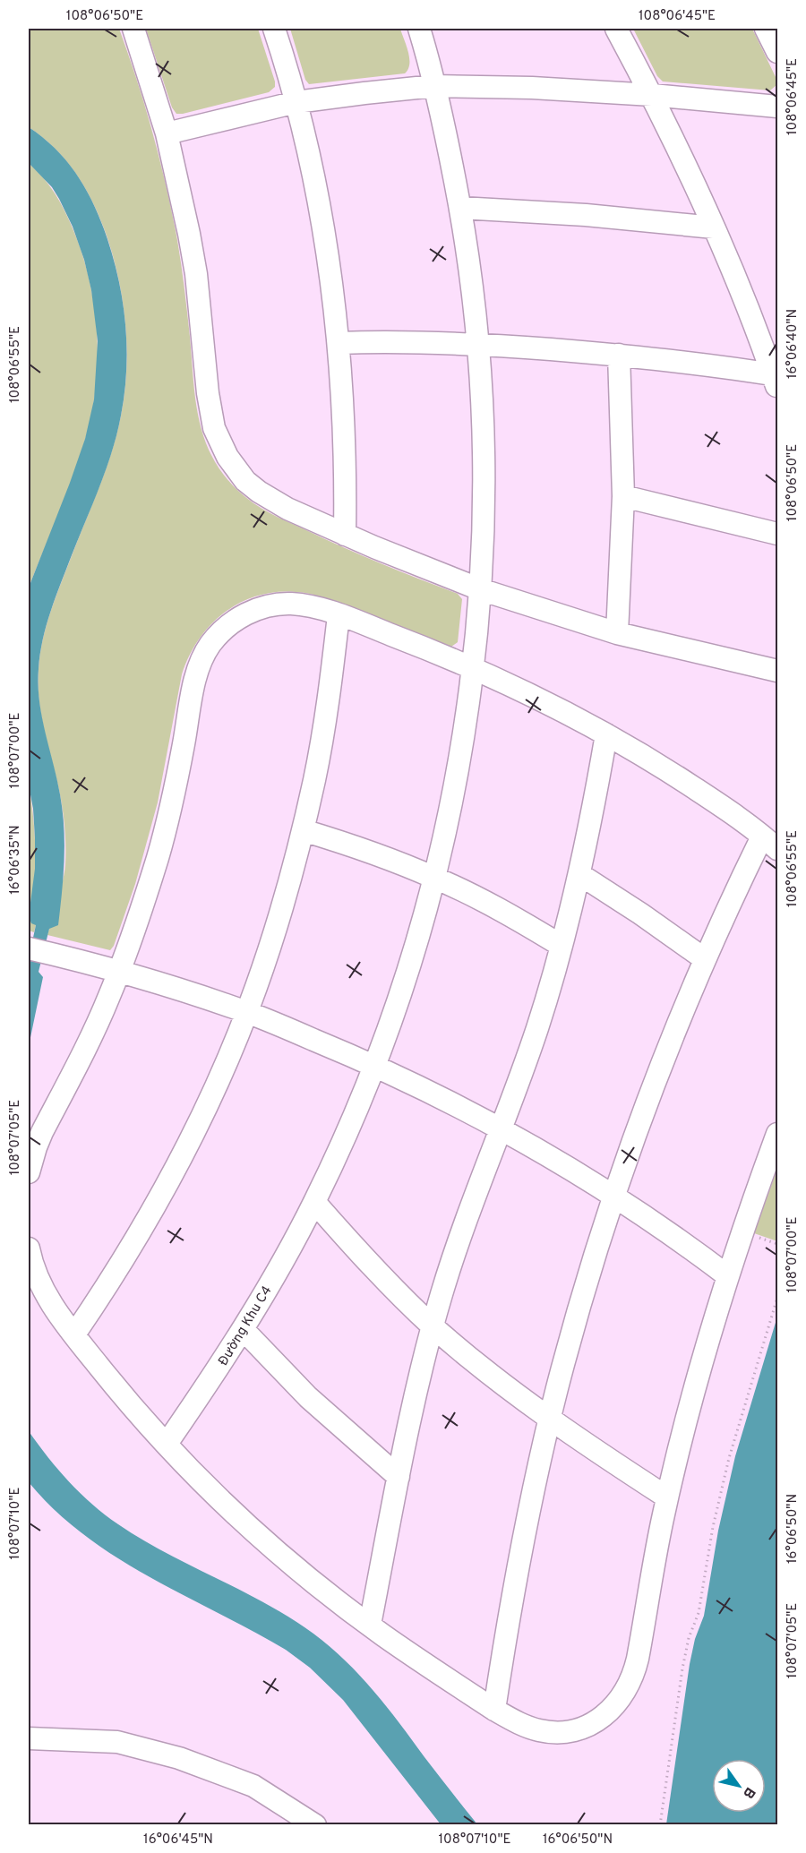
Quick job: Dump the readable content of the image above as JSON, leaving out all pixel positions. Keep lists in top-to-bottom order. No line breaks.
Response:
{"streets":{"street":["Đường Khu C4"]},"north":"bottom right","coordinates":["108°06'50\"E","108°06'45\"E","16°06'40\"N","108°06'55\"E","108°07'00\"E","16°06'35\"N","108°07'05\"E","108°07'10\"E","16°06'50\"N","16°06'45\"N"]}
